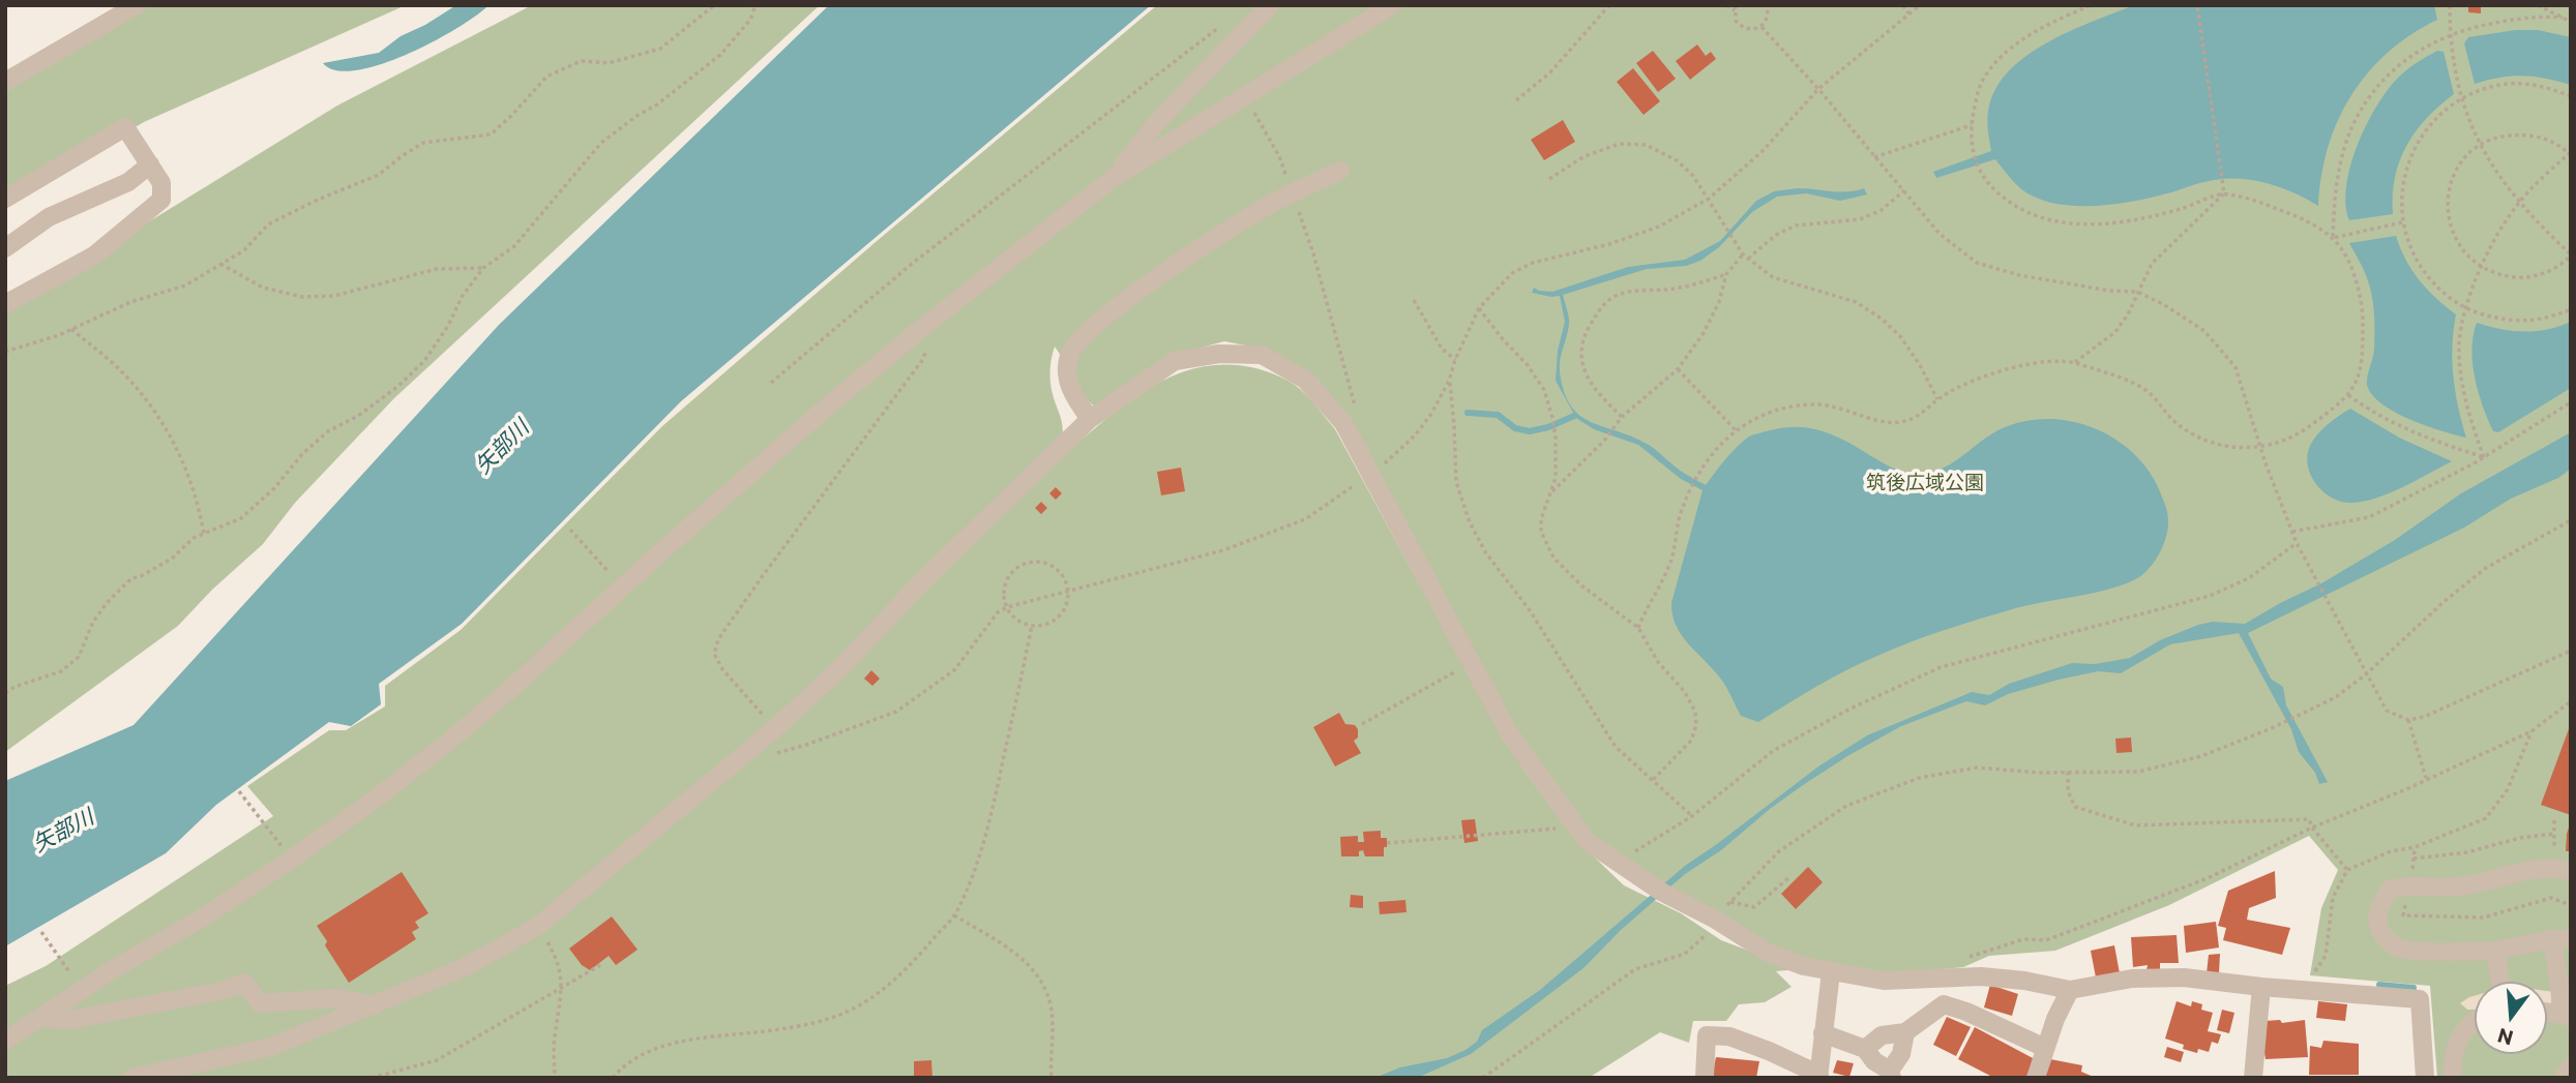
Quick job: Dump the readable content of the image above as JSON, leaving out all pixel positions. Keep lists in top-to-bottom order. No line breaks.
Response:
{"water":["矢部川"],"parks":["筑後広域公園"],"north":"bottom"}
